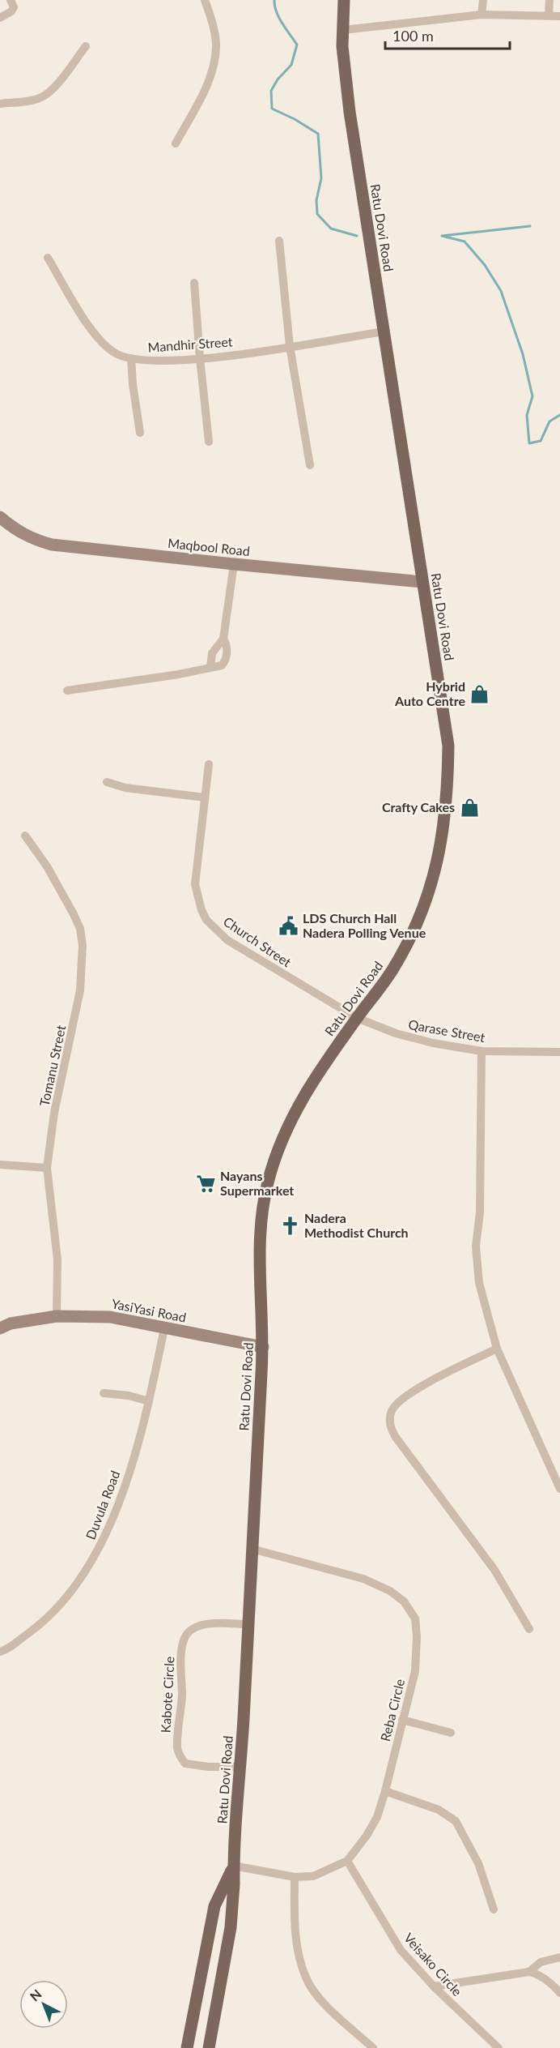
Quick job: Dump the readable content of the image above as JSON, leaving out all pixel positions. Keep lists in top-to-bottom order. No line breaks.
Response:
{"streets":{"main road":["Ratu Dovi Road"],"street":["Mandhir Street","Maqbool Road","Church Street","Qarase Street","Tomanu Street","YasiYasi Road","Duvula Road","Kabote Circle","Reba Circle","Veisako Circle"]},"crossings":[["Ratu Dovi Road","Mandhir Street"],["Ratu Dovi Road","Maqbool Road"],["Ratu Dovi Road","Church Street"],["Ratu Dovi Road","Qarase Street"],["Ratu Dovi Road","YasiYasi Road"],["Ratu Dovi Road","Kabote Circle"],["Ratu Dovi Road","Reba Circle"],["Church Street","Qarase Street"],["Tomanu Street","YasiYasi Road"],["YasiYasi Road","Duvula Road"],["Reba Circle","Veisako Circle"]],"places":{"shop":["Hybrid Auto Centre","Crafty Cakes"],"public building":["LDS Church Hall Nadera Polling Venue"],"supermarket":["Nayans Supermarket"],"church":["Nadera Methodist Church"]},"scale_bar":"100 m","north":"top left"}
